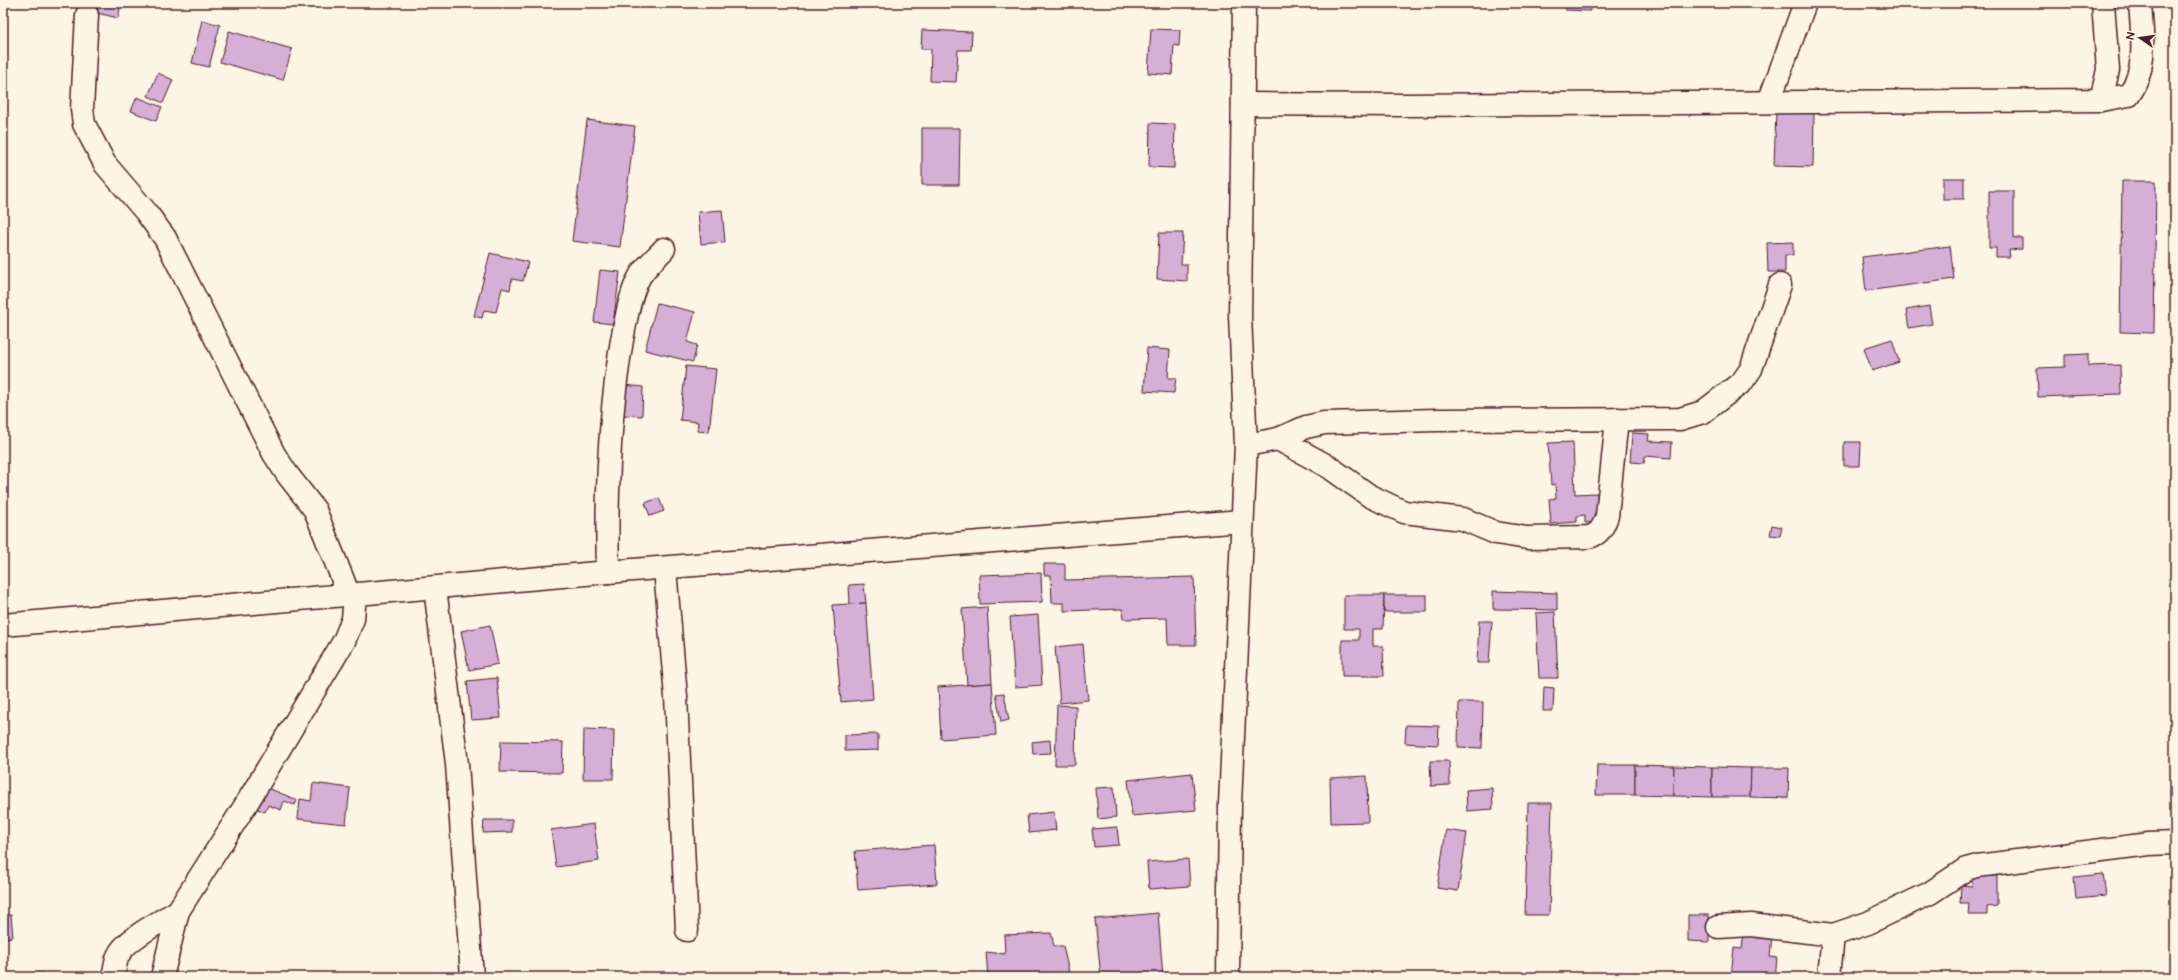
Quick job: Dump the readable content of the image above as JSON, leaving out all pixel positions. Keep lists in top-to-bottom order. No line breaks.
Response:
{"north":"left"}
